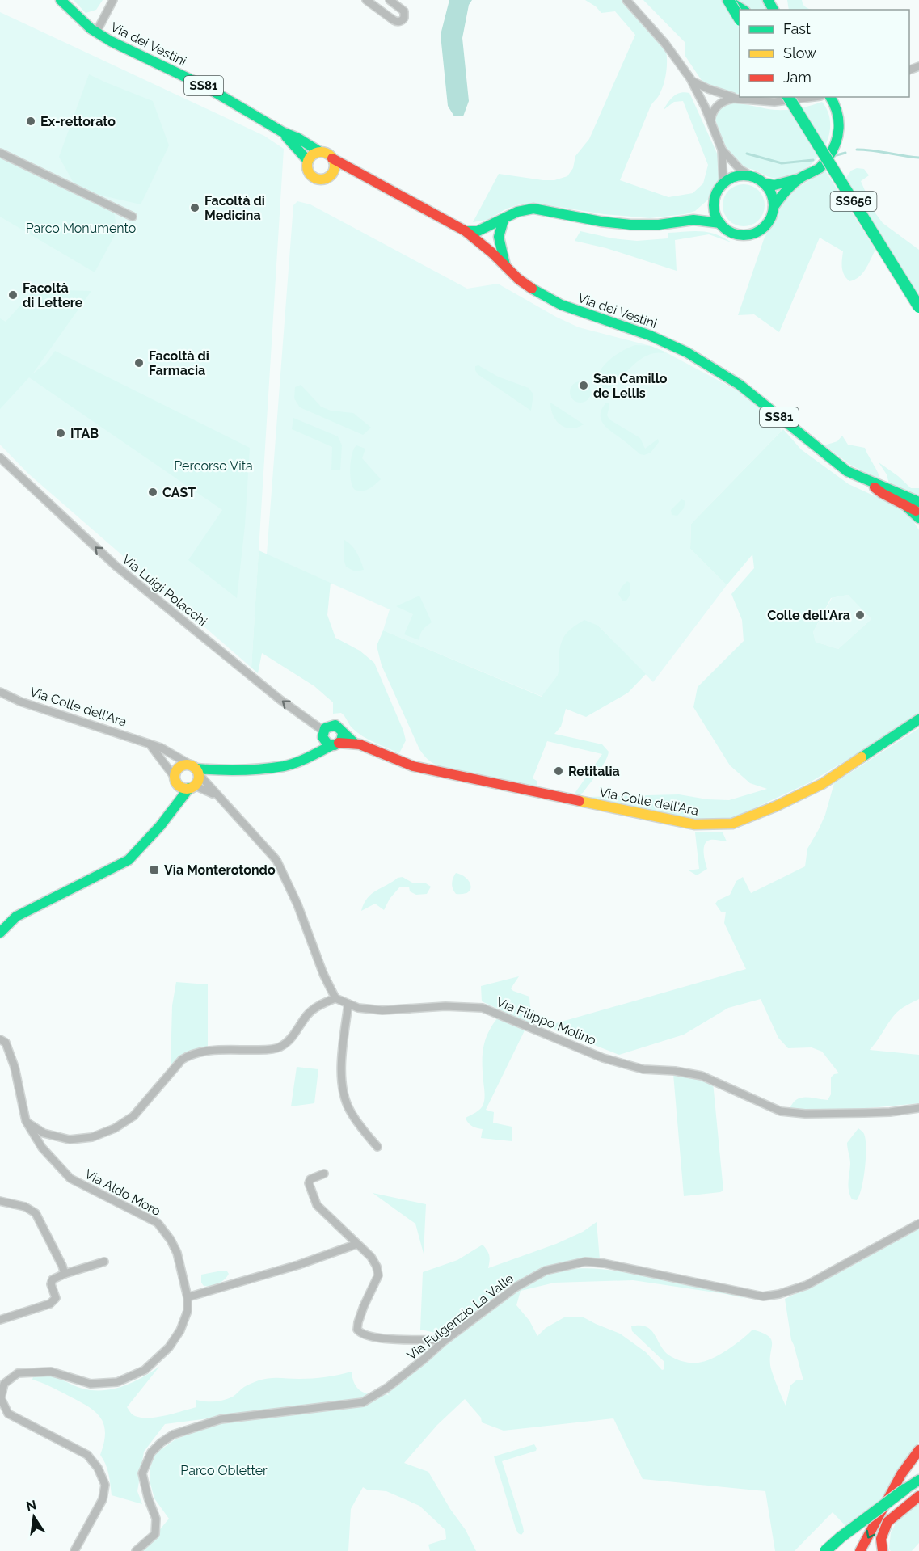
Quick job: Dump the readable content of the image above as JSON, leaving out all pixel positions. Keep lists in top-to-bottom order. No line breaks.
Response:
{"streets":{"main road":["Via dei Vestini","SS81","SS656","Via Colle dell'Ara"],"street":["Via Luigi Polacchi","Via Filippo Molino","Via Aldo Moro","Via Fulgenzio La Valle"]},"crossings":[["Via Luigi Polacchi","Via Colle dell'Ara"]],"one_way":["Via Luigi Polacchi"],"parks":["Parco Monumento","Percorso Vita","Parco Obletter"],"places":{"other":["Ex-rettorato","Facoltà di Medicina","Facoltà di Lettere","Facoltà di Farmacia","San Camillo de Lellis","ITAB","CAST","Colle dell'Ara","Retitalia"],"transit":["Via Monterotondo"]},"legend":["Fast","Slow","Jam"],"north":"top"}
